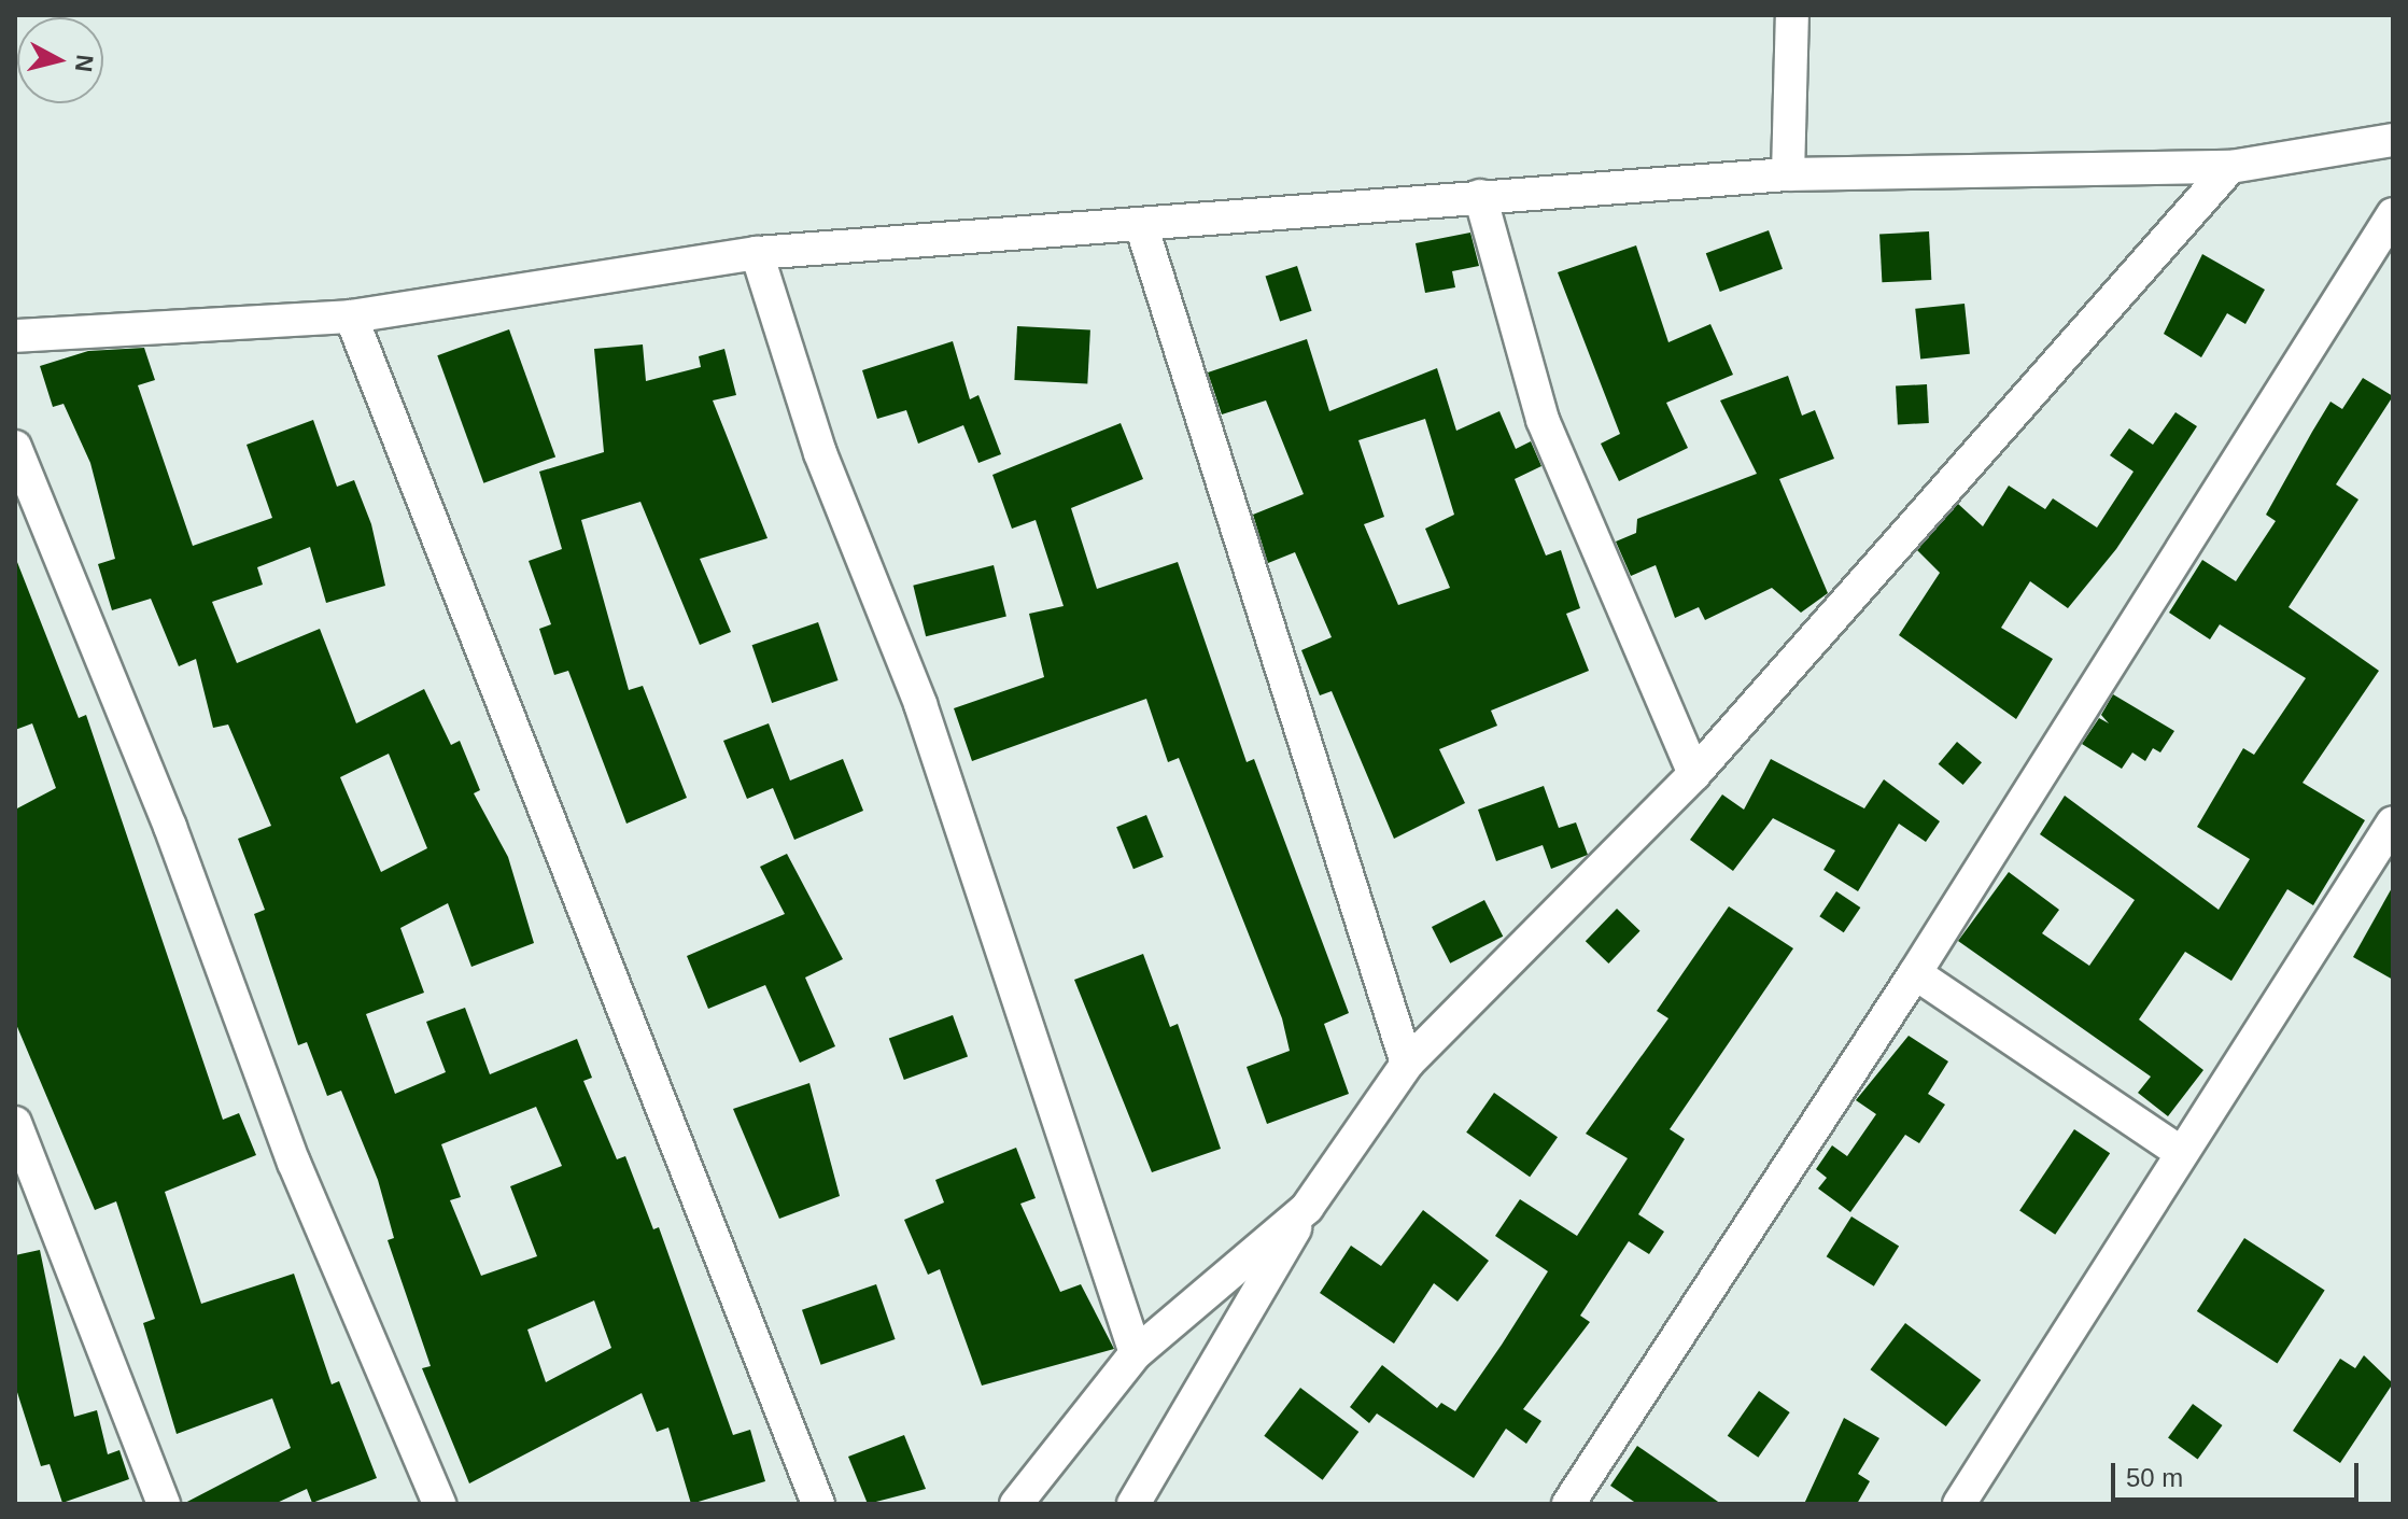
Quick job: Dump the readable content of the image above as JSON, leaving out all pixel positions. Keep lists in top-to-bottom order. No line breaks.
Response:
{"scale_bar":"50 m","north":"right"}
